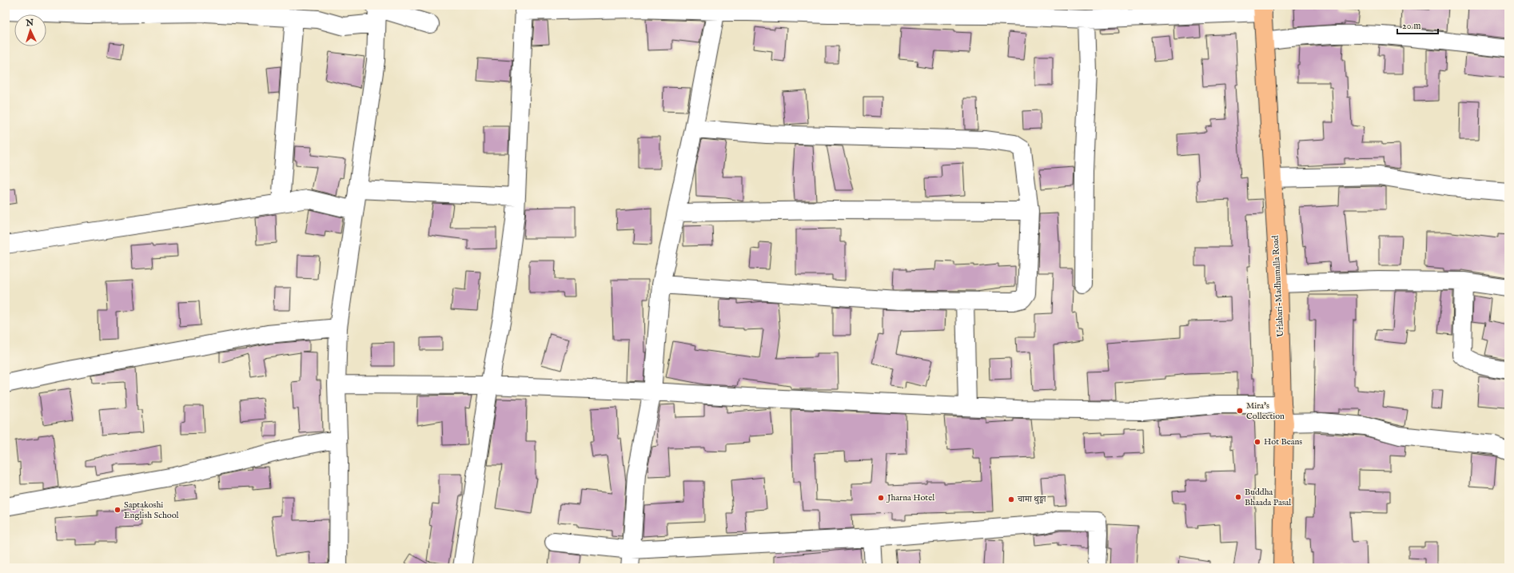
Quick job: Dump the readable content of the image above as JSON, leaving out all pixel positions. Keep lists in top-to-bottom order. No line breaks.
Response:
{"streets":{"main road":["Urlabari-Madhumalla Road"]},"places":["Mira's Collection","Hot Beans","Buddha Bhaada Pasal","Jharna Hotel","चामा थुङ्मा","Saptakoshi English School"],"scale_bar":"20 m","north":"top"}
